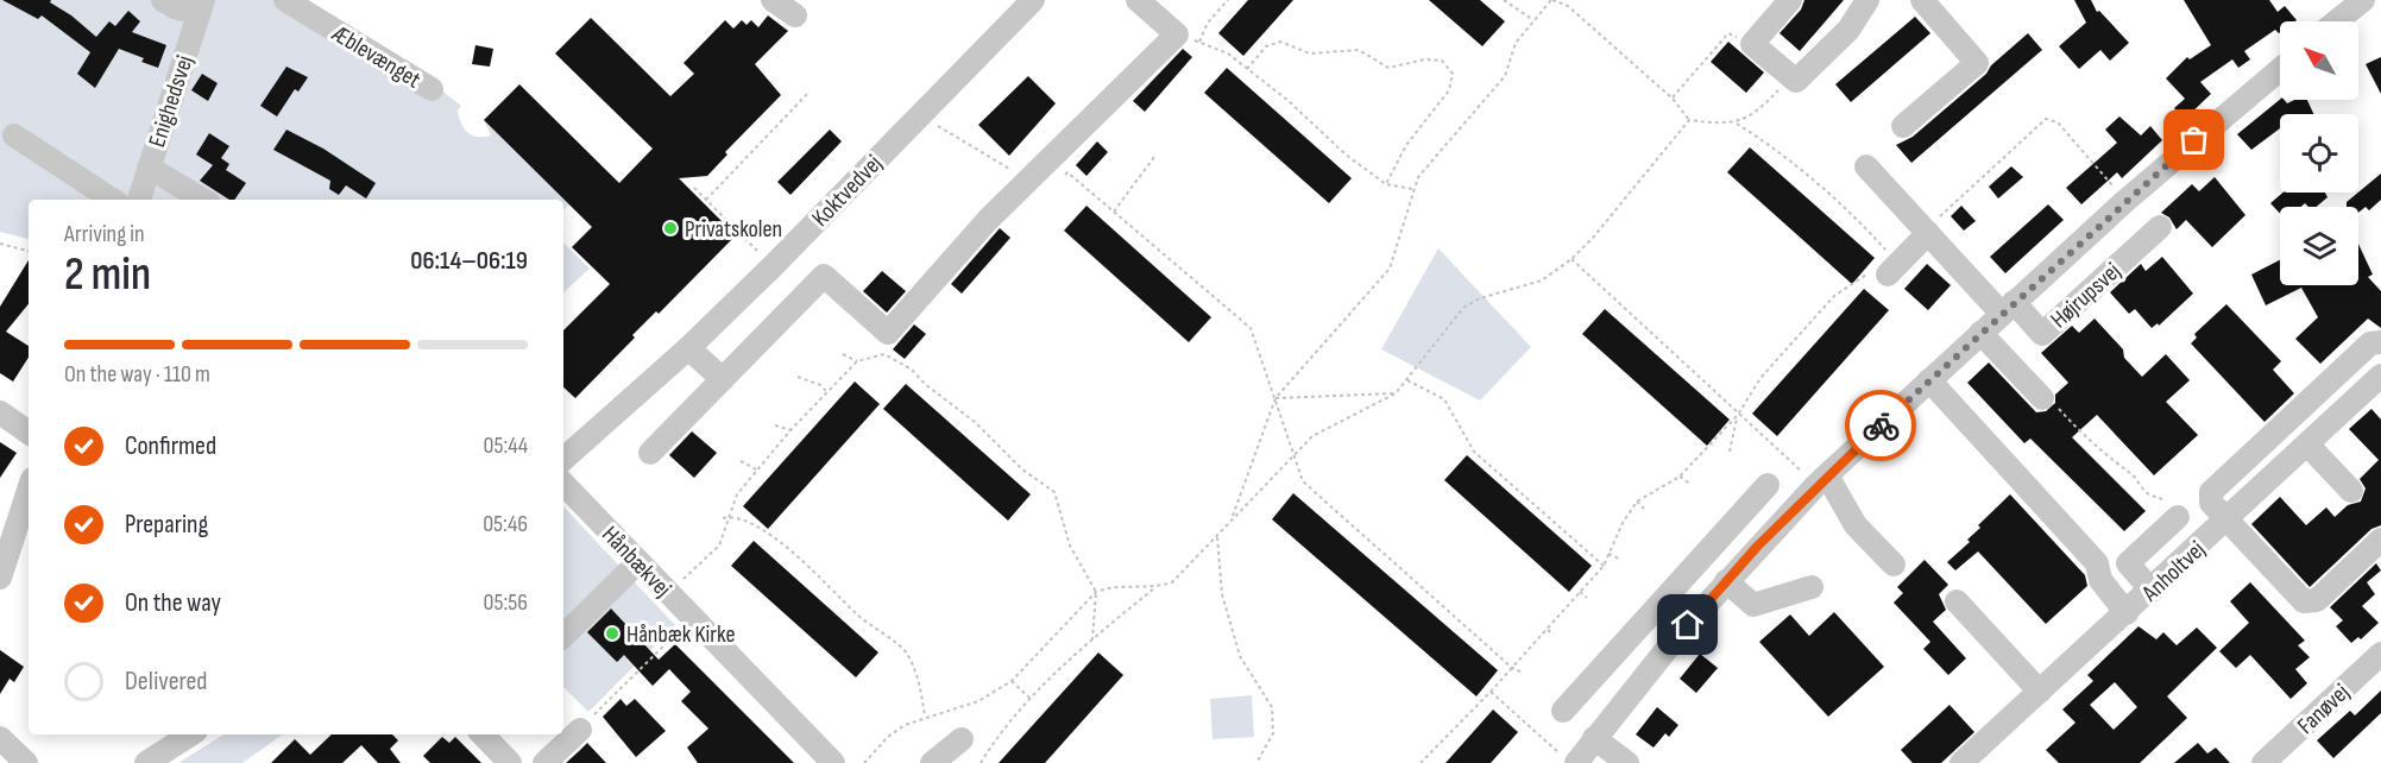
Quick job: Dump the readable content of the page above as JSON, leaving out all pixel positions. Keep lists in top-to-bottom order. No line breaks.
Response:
{"streets":{"street":["Æblevænget","Enighedsvej","Koktvedvej","Højrupsvej","Hånbækvej","Anholtvej","Fanøvej"]},"places":["Privatskolen","Hånbæk Kirke"],"north":"top left","page":{"heading":["2 min","Arriving in","06:14–06:19"],"bar":"On the way · 110 m","list":[["Confirmed","05:44"],["Preparing","05:46"],["On the way","05:56"],"Delivered"]}}
